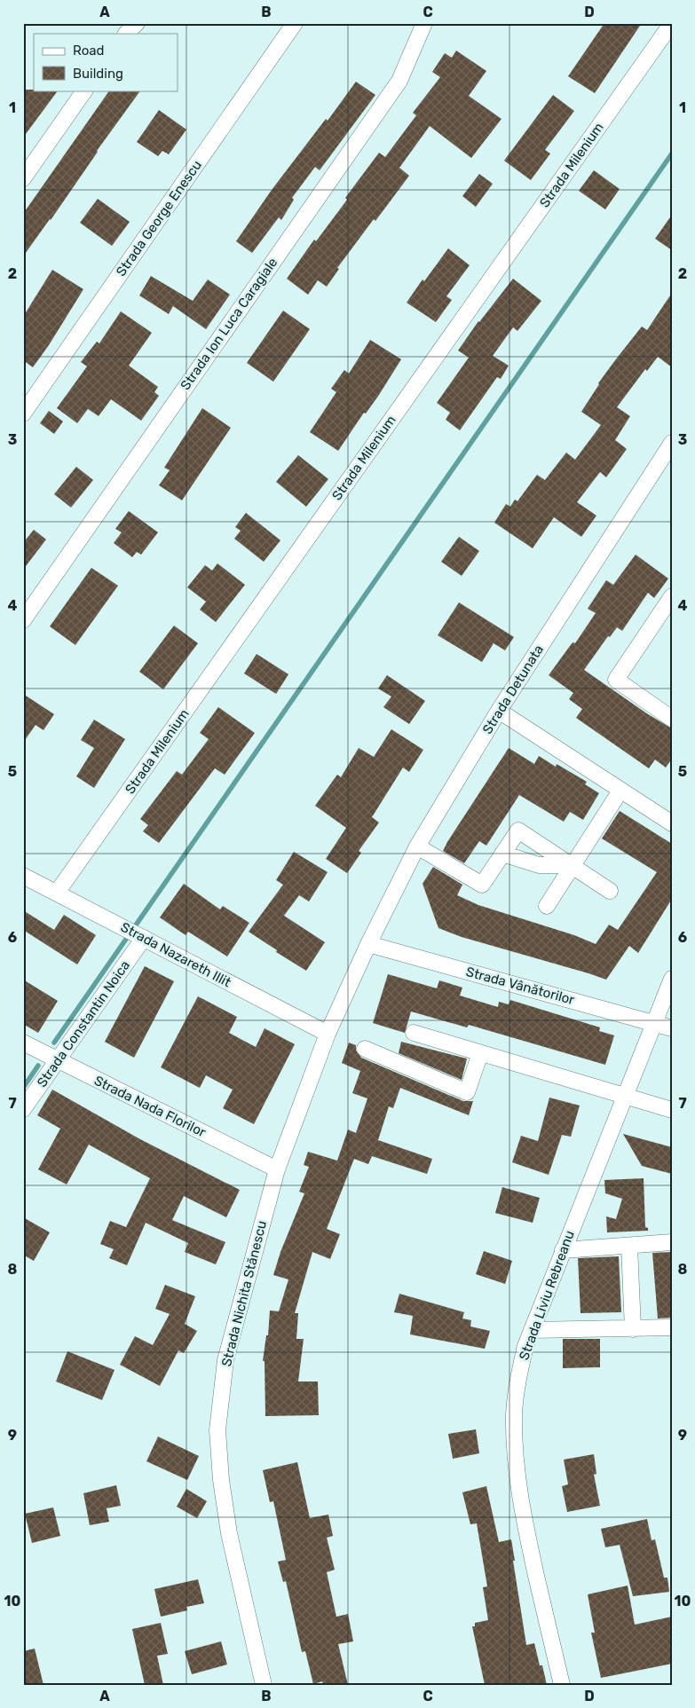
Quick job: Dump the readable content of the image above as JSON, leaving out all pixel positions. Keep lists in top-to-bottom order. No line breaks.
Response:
{"streets":{"street":["Strada Milenium","Strada George Enescu","Strada Ion Luca Caragiale","Strada Detunata","Strada Nazareth Illit","Strada Vânătorilor","Strada Constantin Noica","Strada Nada Florilor","Strada Nichita Stănescu","Strada Liviu Rebreanu"]},"crossings":[["Strada Milenium","Strada Nazareth Illit"],["Strada Detunata","Strada Vânătorilor"],["Strada Detunata","Strada Nichita Stănescu"],["Strada Nazareth Illit","Strada Constantin Noica"],["Strada Nazareth Illit","Strada Nichita Stănescu"],["Strada Vânătorilor","Strada Nichita Stănescu"],["Strada Vânătorilor","Strada Liviu Rebreanu"],["Strada Constantin Noica","Strada Nada Florilor"],["Strada Nada Florilor","Strada Nichita Stănescu"]],"legend":["Road","Building"],"grid":{"columns":["A","B","C","D"],"rows":["1","2","3","4","5","6","7","8","9","10"]}}
